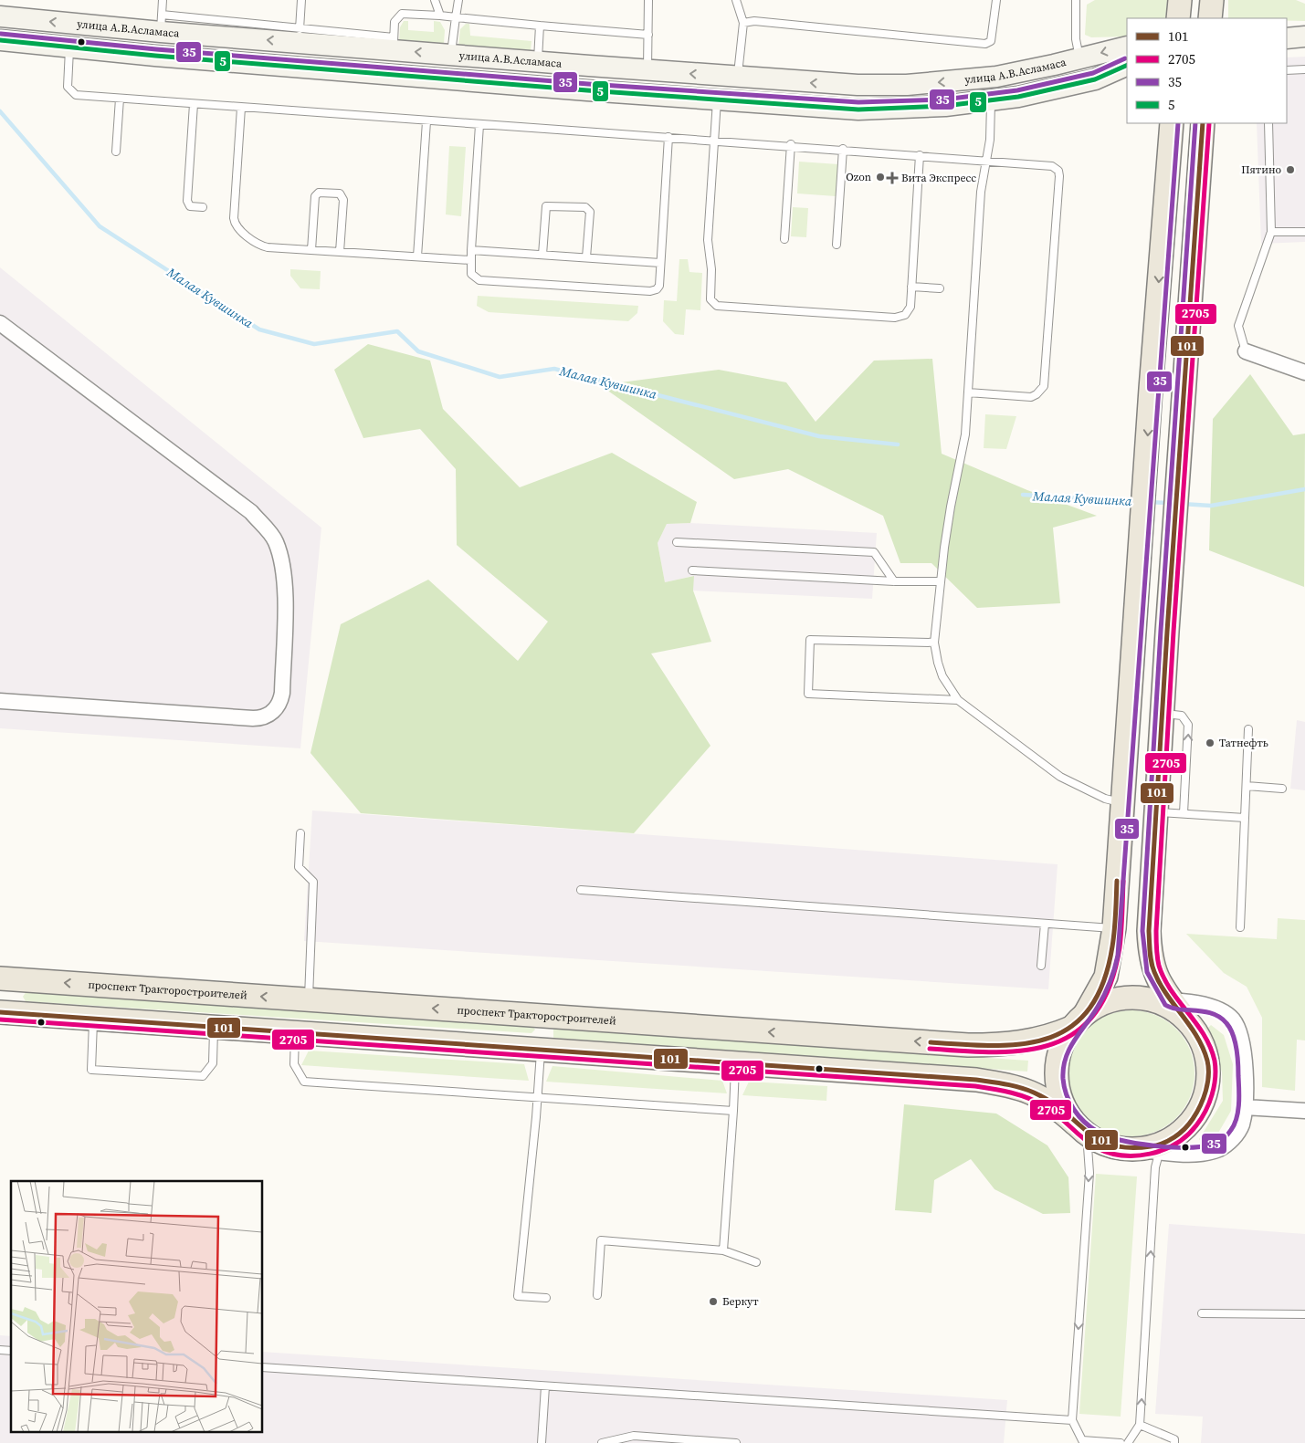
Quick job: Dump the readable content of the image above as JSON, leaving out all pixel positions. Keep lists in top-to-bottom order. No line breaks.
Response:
{"streets":{"main road":["проспект Тракторостроителей"],"street":["улица А.В.Асламаса"]},"water":["Малая Кувшинка"],"places":{"other":["Пятино","Ozon","Татнефть","Беркут"],"health":["Вита Экспресс"]},"lines":["transit line 35","transit line 5","transit line 101","transit line 2705"],"legend":["101","2705","35","5"]}
